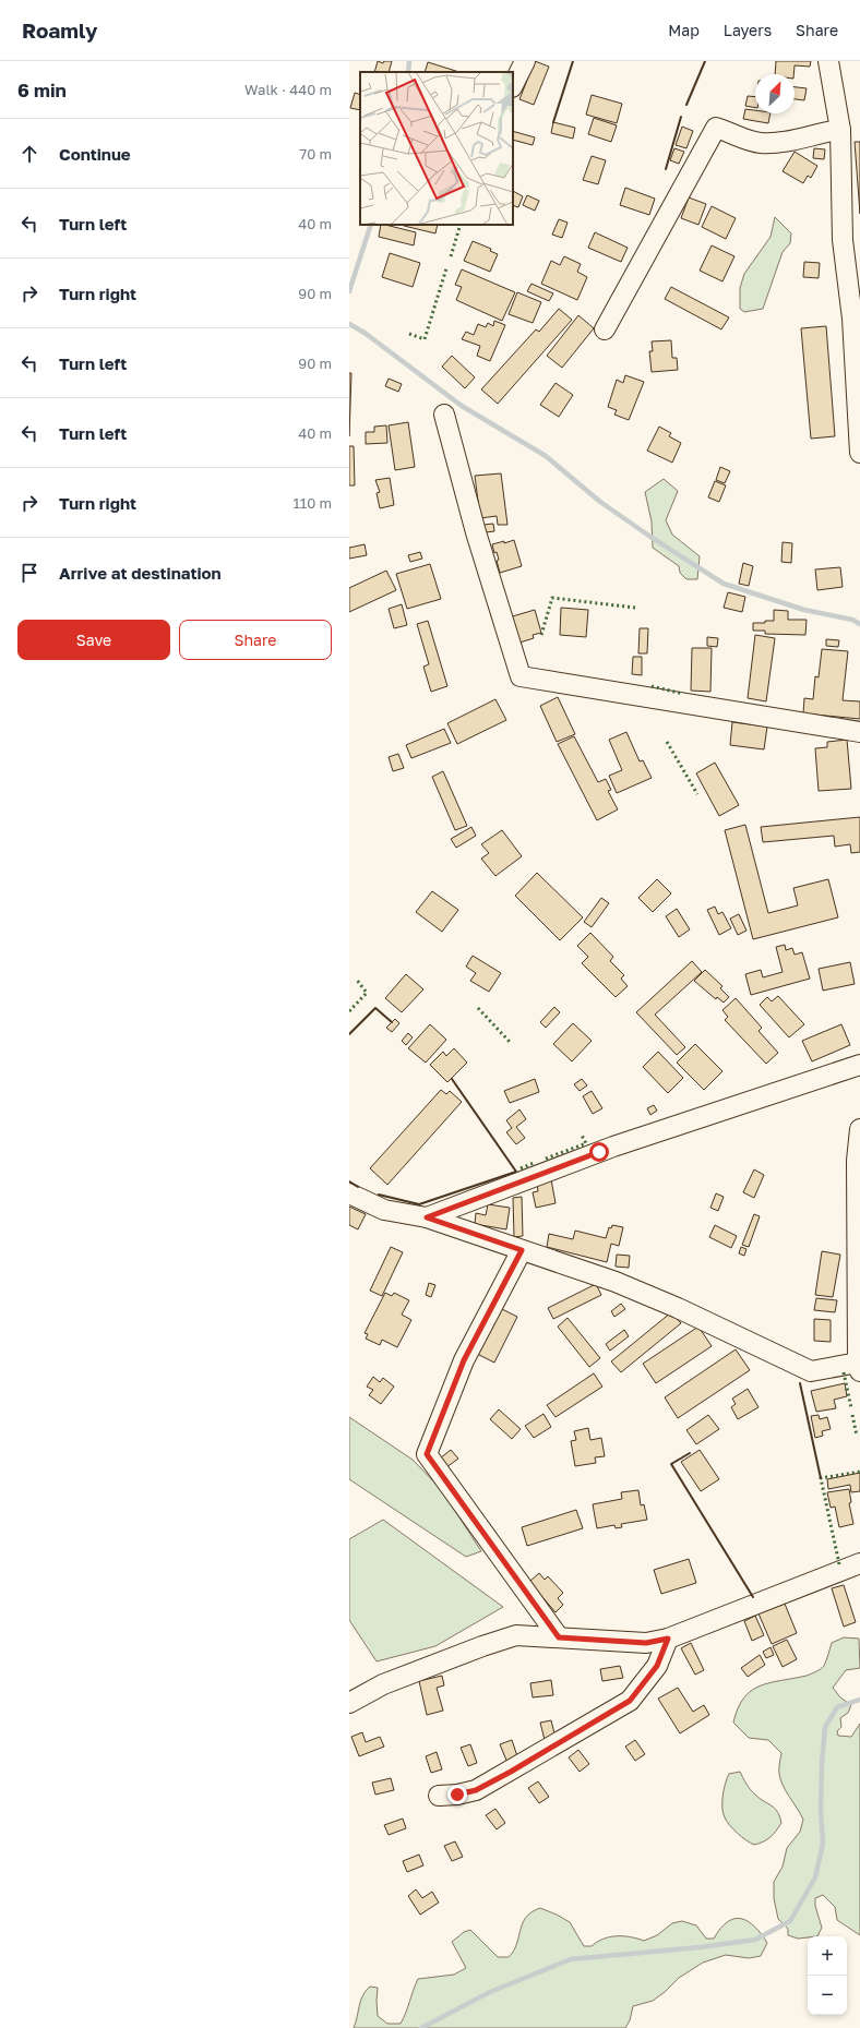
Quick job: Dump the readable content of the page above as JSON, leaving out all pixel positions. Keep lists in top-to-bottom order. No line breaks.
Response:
{"north":"top right","page":{"header":"Roamly","nav":["Map","Layers","Share"],"heading":["6 min","Walk · 440 m"],"list":[["Continue","70 m"],["Turn left","40 m"],["Turn right","90 m"],["Turn left","90 m"],["Turn left","40 m"],["Turn right","110 m"],"Arrive at destination"],"buttons":["Save","Share"],"map_buttons":["+","−"]}}
